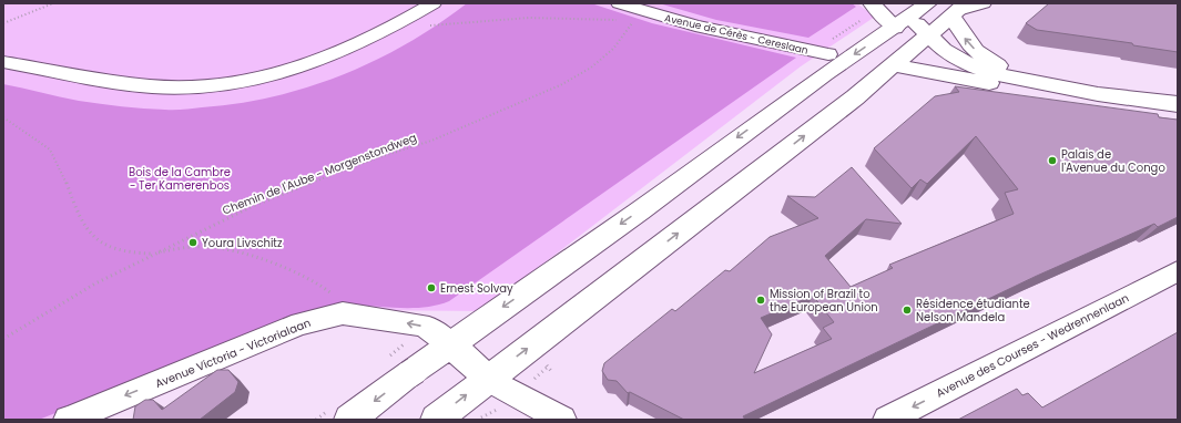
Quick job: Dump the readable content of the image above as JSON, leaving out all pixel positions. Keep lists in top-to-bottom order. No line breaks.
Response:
{"streets":{"street":["Avenue de Cérès - Cereslaan","Avenue des Courses - Wedrennenlaan","Avenue Victoria - Victorialaan"],"path":["Chemin de l'Aube - Morgenstondweg"]},"one_way":["Avenue des Courses - Wedrennenlaan","Avenue Victoria - Victorialaan"],"parks":["Bois de la Cambre - Ter Kamerenbos"],"places":["Palais de l'Avenue du Congo","Youra Livschitz","Ernest Solvay","Mission of Brazil to the European Union","Résidence étudiante Nelson Mandela"]}
